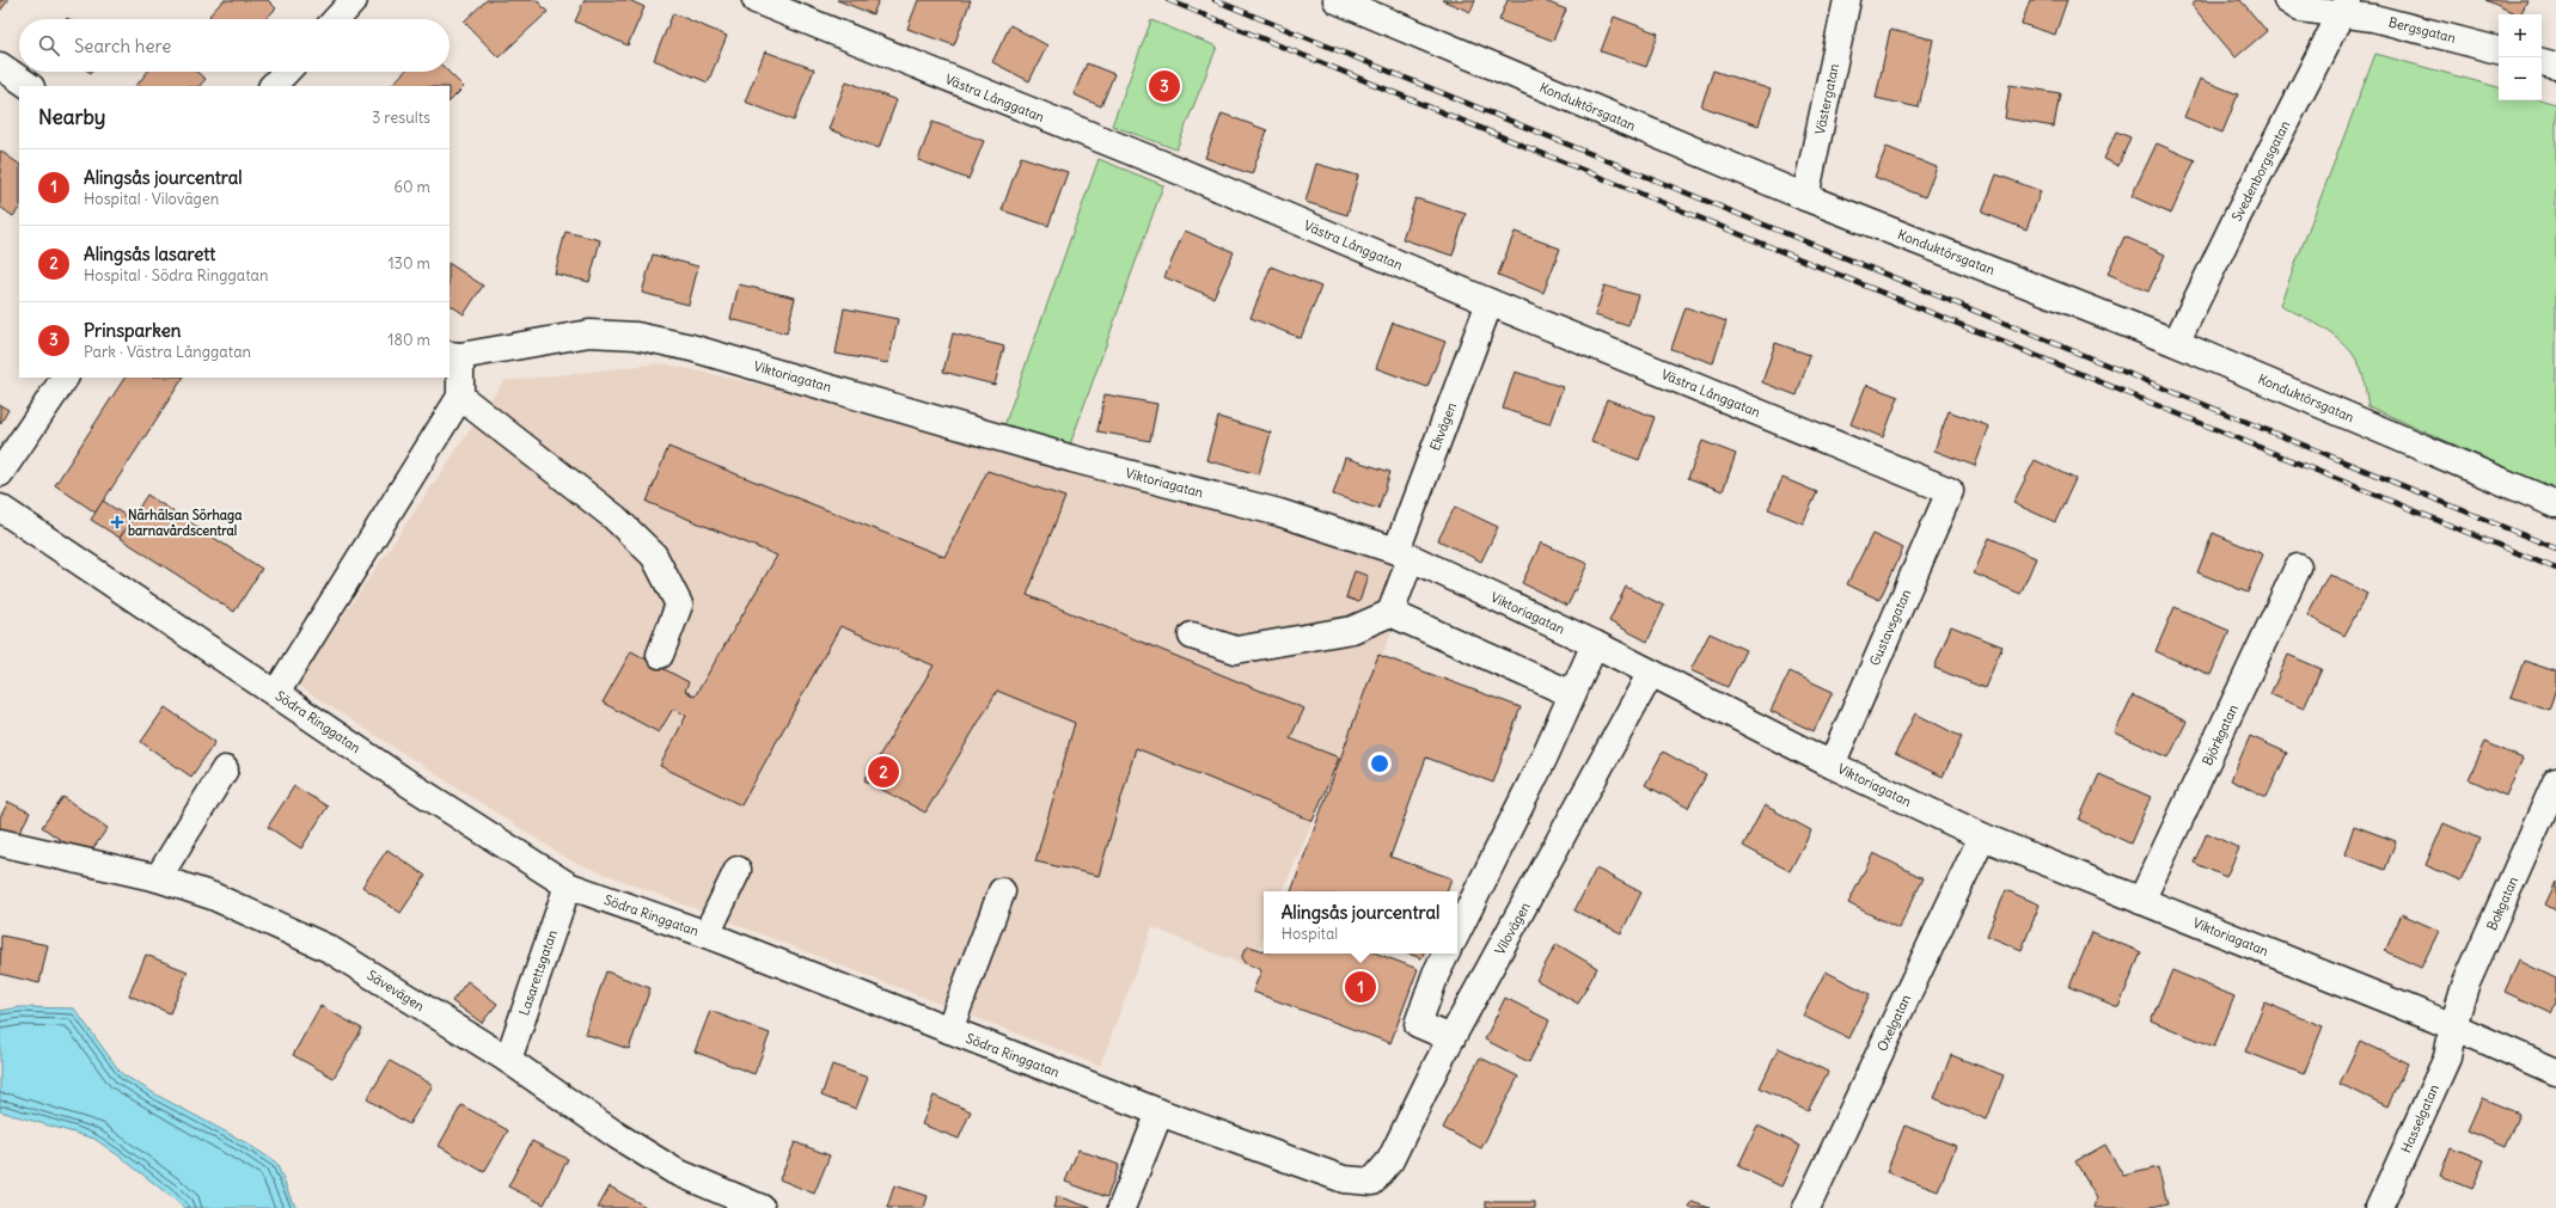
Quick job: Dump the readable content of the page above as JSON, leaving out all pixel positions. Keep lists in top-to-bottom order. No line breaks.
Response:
{"streets":{"street":["Bergsgatan","Västra Långgatan","Västergatan","Konduktörsgatan","Svedenborgsgatan","Viktoriagatan","Ekvägen","Gustavsgatan","Södra Ringgatan","Björkgatan","Bokgatan","Vilovägen","Lasarettsgatan","Sävevägen","Oxelgatan","Hasselgatan"]},"crossings":[["Bergsgatan","Svedenborgsgatan"],["Västra Långgatan","Ekvägen"],["Västra Långgatan","Gustavsgatan"],["Västergatan","Konduktörsgatan"],["Konduktörsgatan","Svedenborgsgatan"],["Viktoriagatan","Ekvägen"],["Viktoriagatan","Gustavsgatan"],["Viktoriagatan","Björkgatan"],["Viktoriagatan","Bokgatan"],["Viktoriagatan","Vilovägen"],["Viktoriagatan","Oxelgatan"],["Viktoriagatan","Hasselgatan"],["Södra Ringgatan","Vilovägen"],["Södra Ringgatan","Lasarettsgatan"],["Bokgatan","Hasselgatan"],["Lasarettsgatan","Sävevägen"]],"places":{"health":["Närhälsan Sörhaga barnavårdscentral"]},"page":{"map_buttons":["+","−"],"search":"Search here","pins":["3","2","1"],"heading":["Nearby","3 results"],"list":[{"mark":"1","name":"Alingsås jourcentral","note":"Hospital · Vilovägen","value":"60 m"},{"mark":"2","name":"Alingsås lasarett","note":"Hospital · Södra Ringgatan","value":"130 m"},{"mark":"3","name":"Prinsparken","note":"Park · Västra Långgatan","value":"180 m"}],"popup":["Alingsås jourcentral","Hospital"]}}
